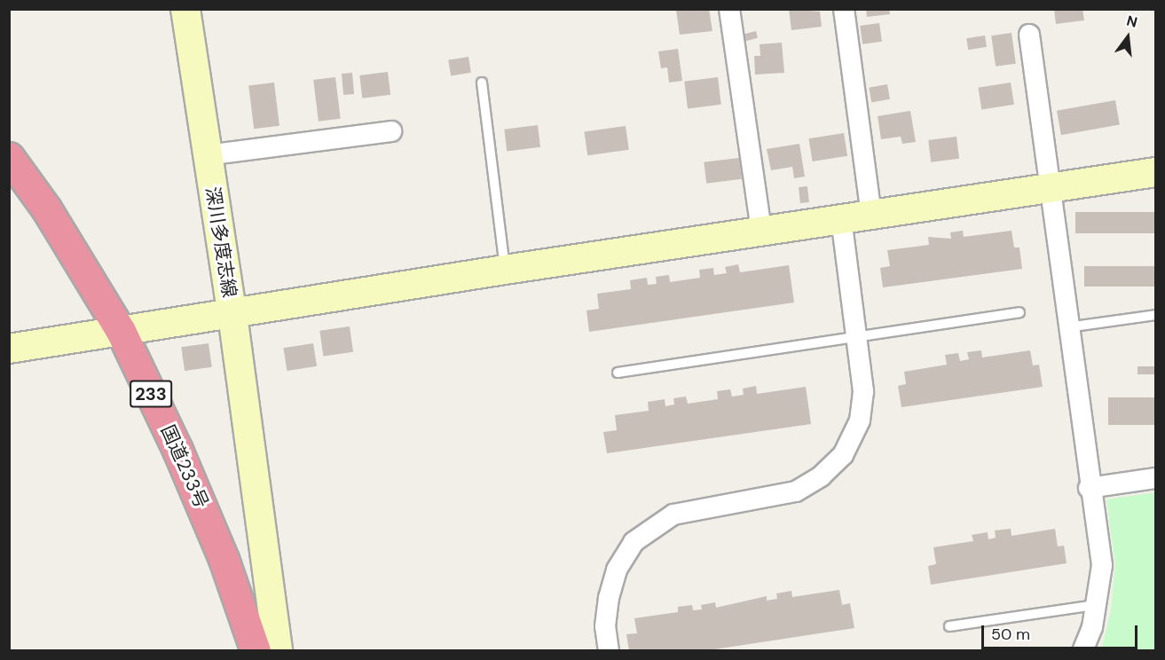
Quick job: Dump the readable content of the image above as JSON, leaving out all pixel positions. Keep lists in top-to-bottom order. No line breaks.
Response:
{"streets":{"highway":["233","国道233号"],"street":["深川多度志線"]},"crossings":[["深川多度志線","国道233号"]],"scale_bar":"50 m","north":"top"}
